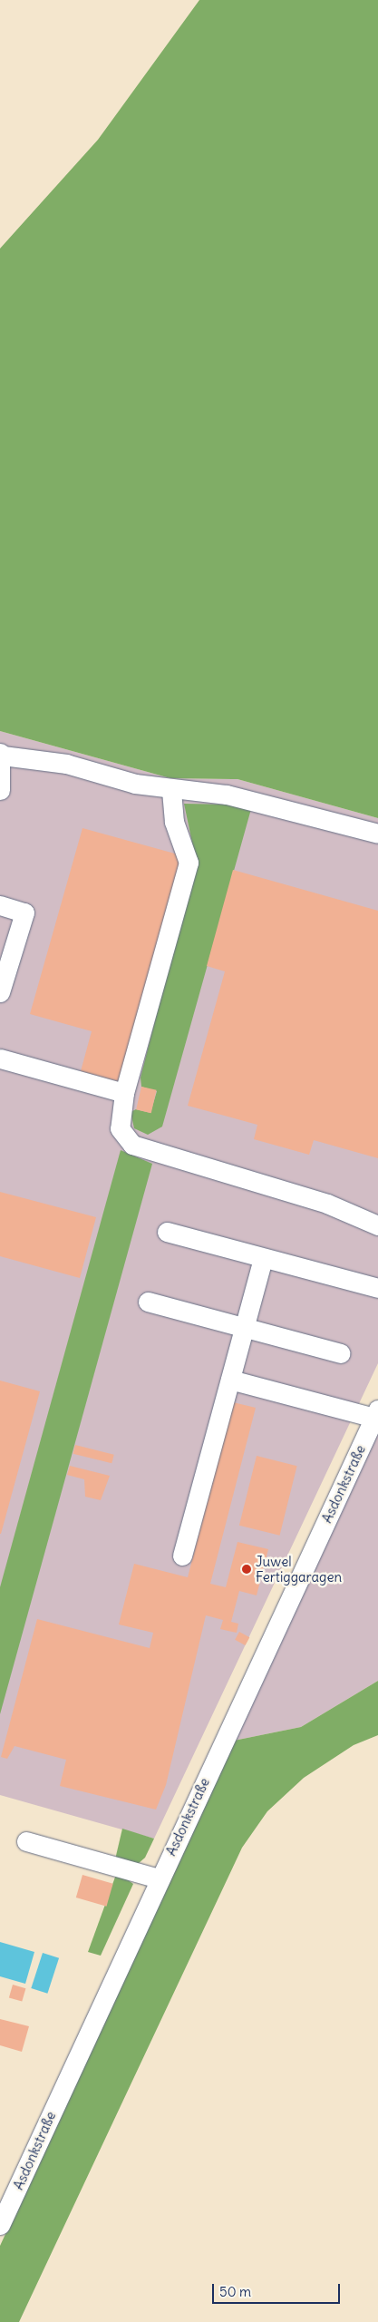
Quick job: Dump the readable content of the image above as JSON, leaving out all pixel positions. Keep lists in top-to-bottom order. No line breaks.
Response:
{"streets":{"street":["Asdonkstraße"]},"places":["Juwel Fertiggaragen"],"scale_bar":"50 m"}
